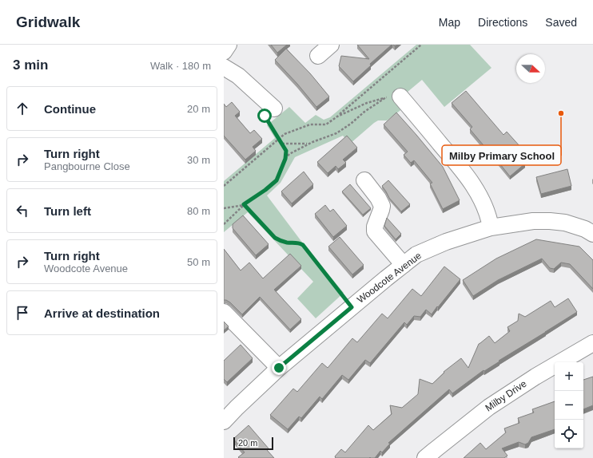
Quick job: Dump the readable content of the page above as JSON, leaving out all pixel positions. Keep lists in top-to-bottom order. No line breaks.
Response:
{"streets":{"street":["Woodcote Avenue","Milby Drive"]},"places":["Milby Primary School"],"scale_bar":"20 m","north":"right","page":{"header":"Gridwalk","nav":["Map","Directions","Saved"],"heading":["3 min","Walk · 180 m"],"list":[["Continue","20 m"],["Turn right","Pangbourne Close","30 m"],["Turn left","80 m"],["Turn right","Woodcote Avenue","50 m"],"Arrive at destination"],"map_buttons":["+","−"],"scale":"20 m"}}
